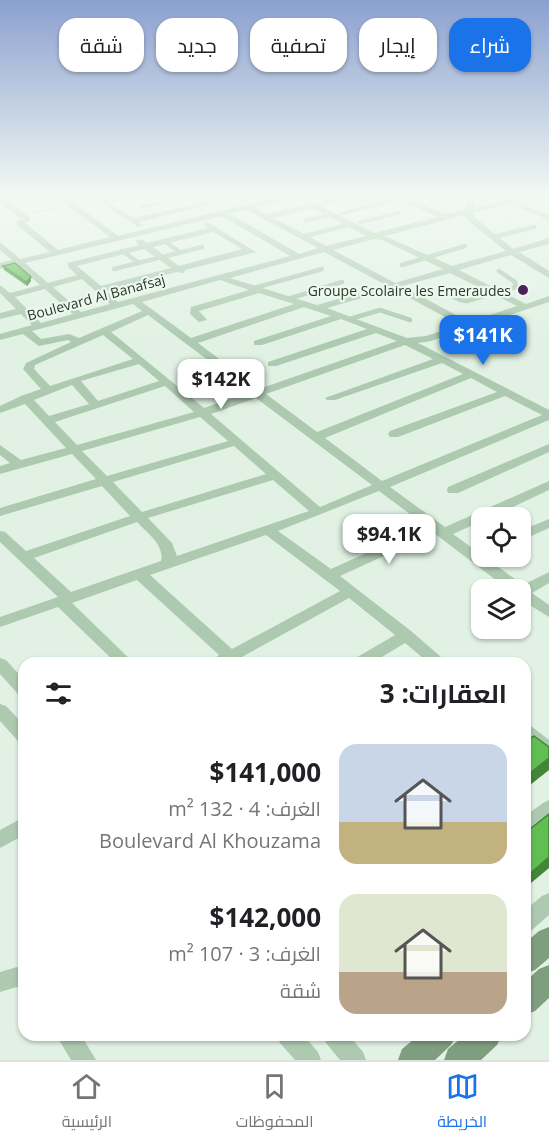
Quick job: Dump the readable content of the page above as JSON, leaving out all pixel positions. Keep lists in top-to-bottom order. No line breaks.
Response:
{"streets":{"street":["Boulevard Al Banafsaj"]},"places":["Groupe Scolaire les Emeraudes"],"page":{"chip":["شراء","إيجار","تصفية","جديد","شقة"],"price":["$141K","$142K","$94.1K"],"heading":"العقارات: 3","list":[{"name":"$141,000","note":"الغرف: 4 · 132 m² · Boulevard Al Khouzama"},{"name":"$142,000","note":"الغرف: 3 · 107 m² · شقة"}],"tabs":["الخريطة","المحفوظات","الرئيسية"]}}
